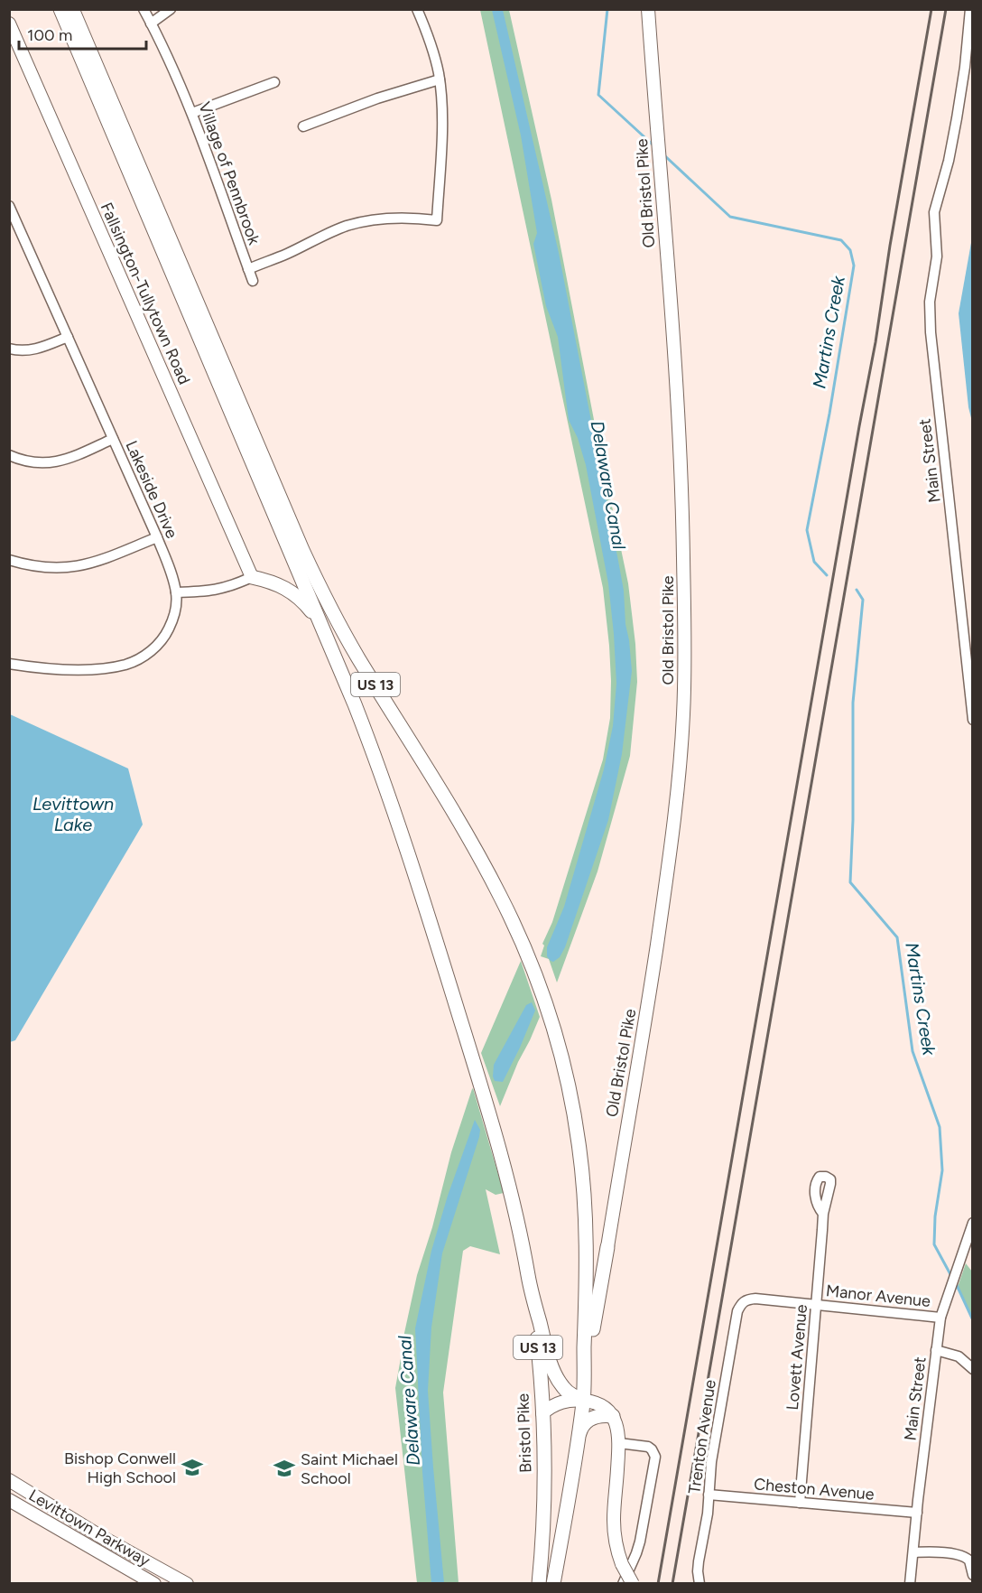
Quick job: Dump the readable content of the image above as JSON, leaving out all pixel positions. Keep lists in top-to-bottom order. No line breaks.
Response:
{"streets":{"highway":["US 13","Bristol Pike"],"main road":["Old Bristol Pike","Fallsington-Tullytown Road","Levittown Parkway"],"street":["Village of Pennbrook","Main Street","Lakeside Drive","Manor Avenue","Lovett Avenue","Trenton Avenue","Cheston Avenue"]},"crossings":[["Main Street","Manor Avenue"],["Main Street","Cheston Avenue"],["US 13","Bristol Pike"],["Manor Avenue","Lovett Avenue"],["Manor Avenue","Trenton Avenue"],["Lovett Avenue","Cheston Avenue"],["Trenton Avenue","Cheston Avenue"]],"water":["Martins Creek","Delaware Canal","Levittown Lake"],"places":{"school or university":["Bishop Conwell High School","Saint Michael School"]},"scale_bar":"100 m"}
